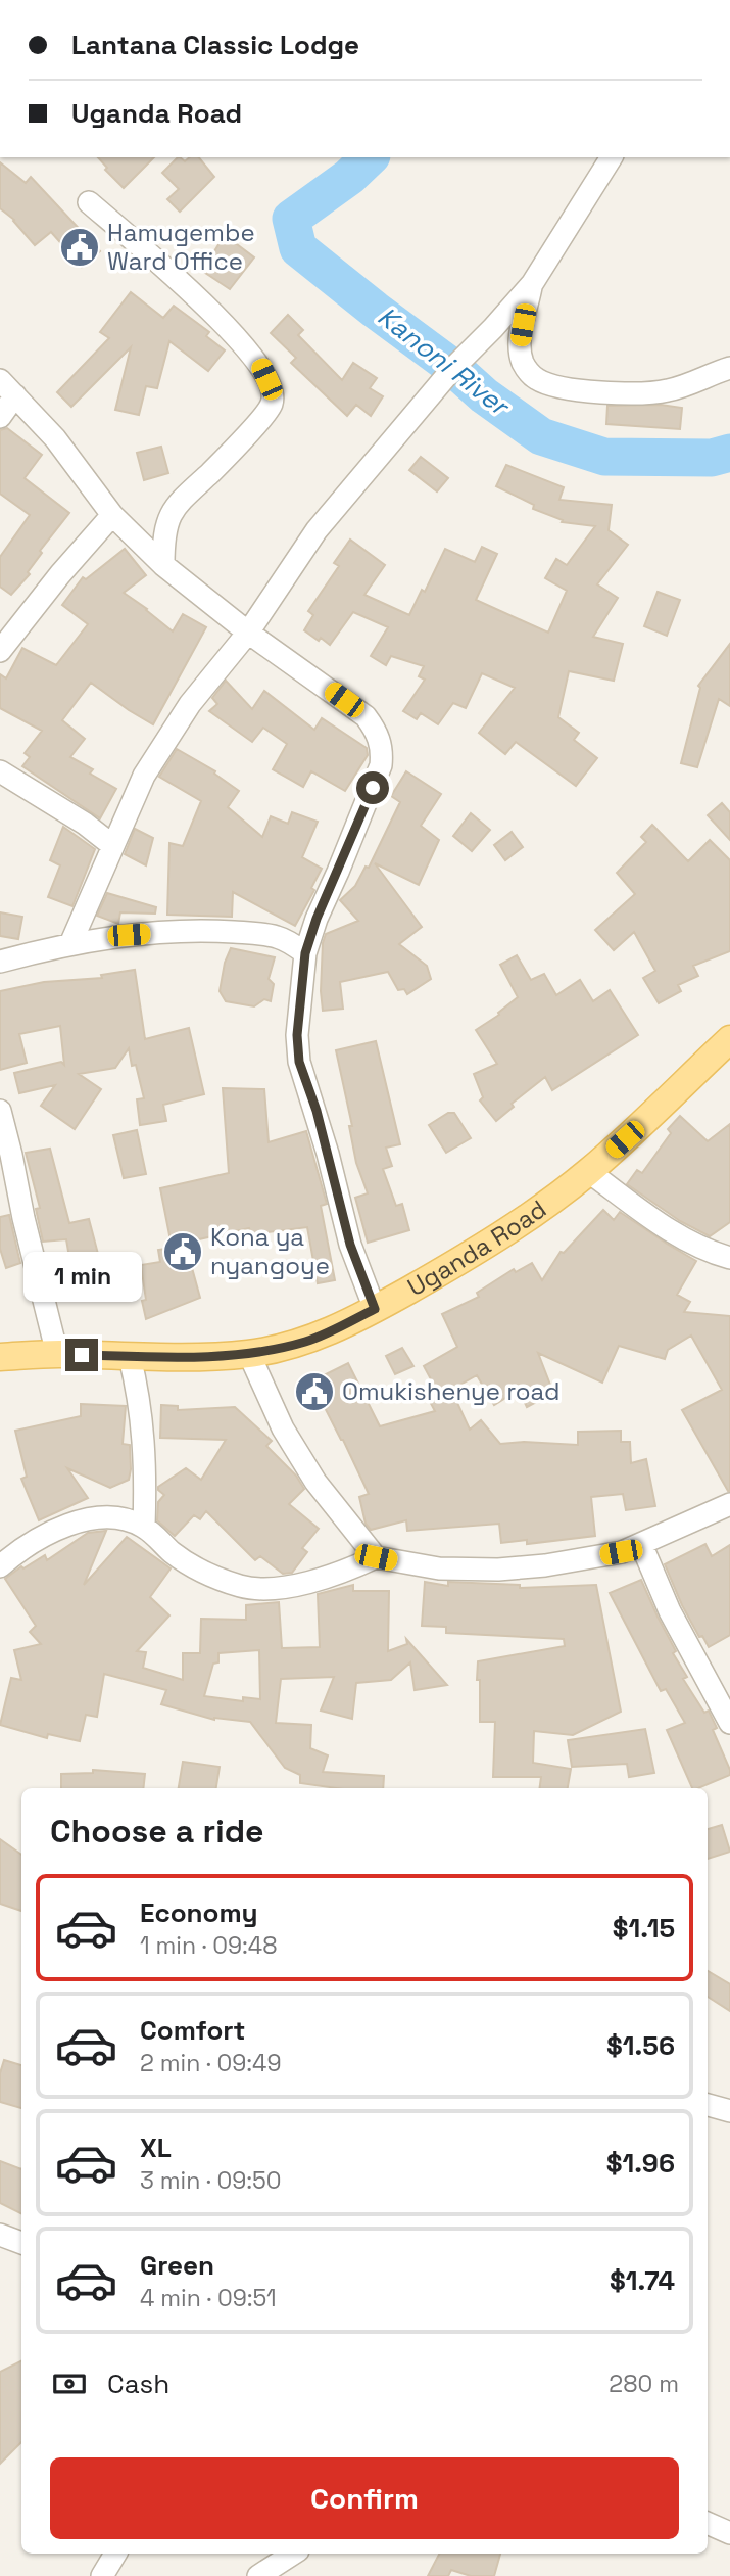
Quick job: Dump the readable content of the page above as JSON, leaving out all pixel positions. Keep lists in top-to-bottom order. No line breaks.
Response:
{"streets":{"main road":["Uganda Road"]},"water":["Kanoni River"],"places":{"public building":["Hamugembe Ward Office","Kona ya nyangoye","Omukishenye road"]},"page":{"banner":["Lantana Classic Lodge","Uganda Road"],"bubble":"1 min","heading":"Choose a ride","list":[{"name":"Economy","note":"1 min · 09:48","value":"$1.15"},{"name":"Comfort","note":"2 min · 09:49","value":"$1.56"},{"name":"XL","note":"3 min · 09:50","value":"$1.96"},{"name":"Green","note":"4 min · 09:51","value":"$1.74"}],"pay":["Cash","280 m"],"buttons":"Confirm"}}
